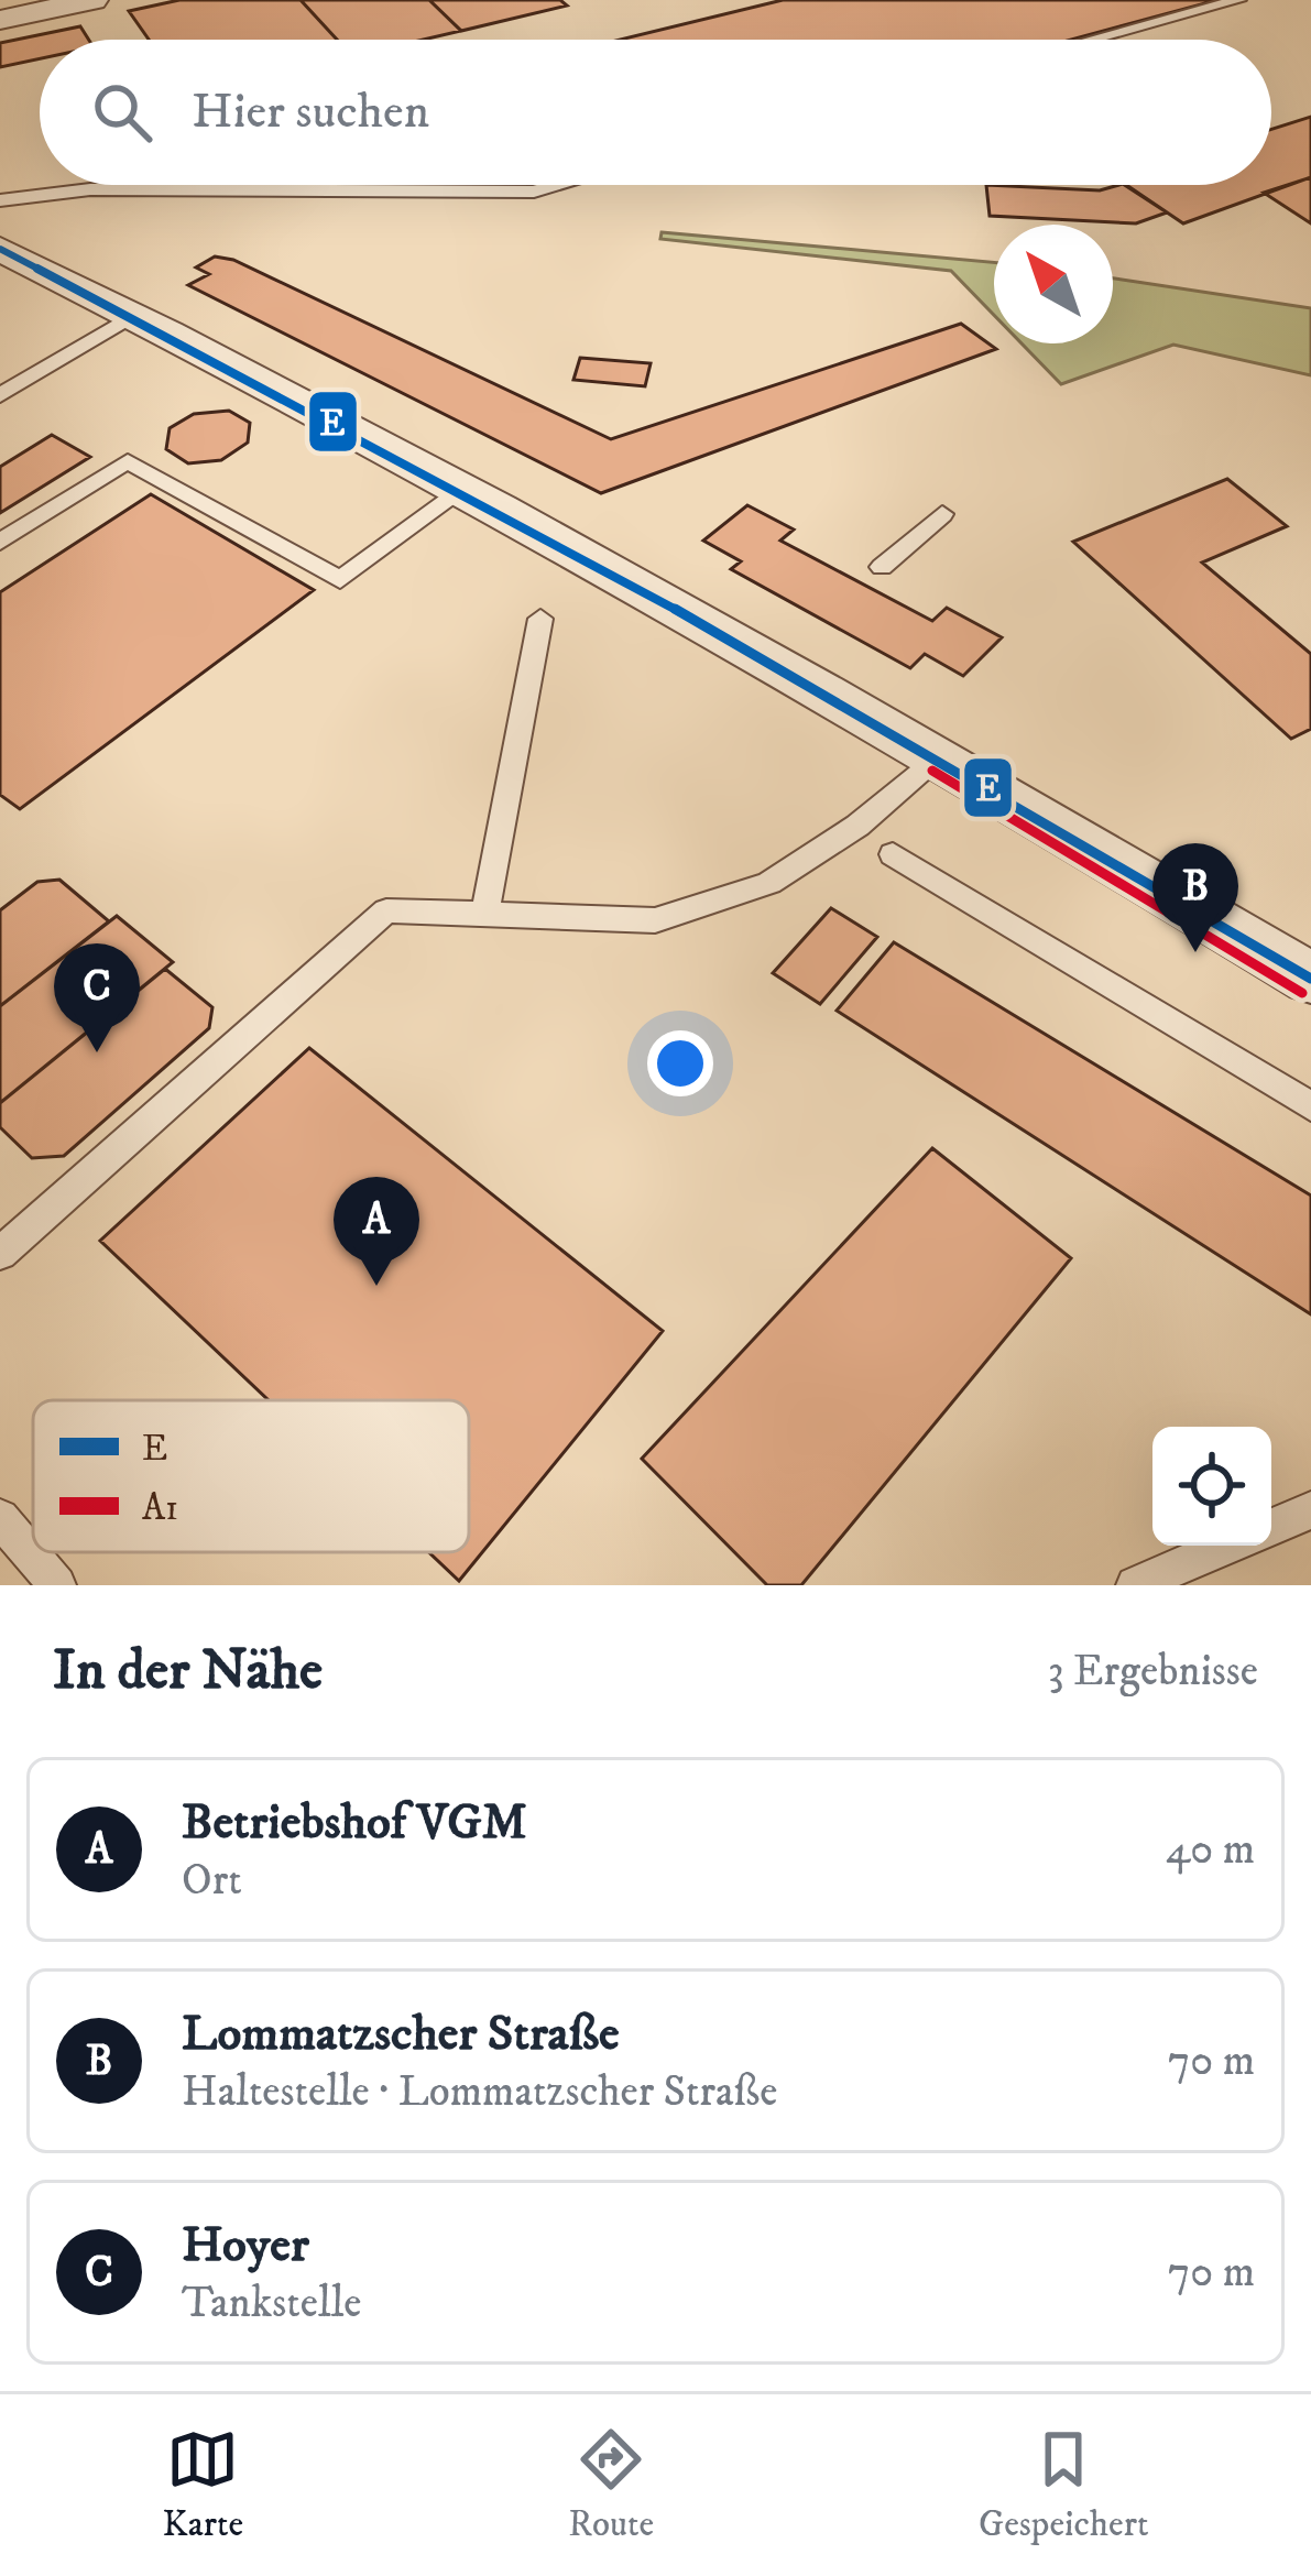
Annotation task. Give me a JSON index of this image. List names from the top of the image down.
{
  "lines": ["transit line E", "transit line A1"],
  "legend": ["E", "A1"],
  "north": "top left",
  "page": {
    "search": "Hier suchen",
    "pins": ["B", "C", "A"],
    "heading": ["In der Nähe", "3 Ergebnisse"],
    "list": [
      {
        "mark": "A",
        "name": "Betriebshof VGM",
        "note": "Ort",
        "value": "40 m"
      },
      {
        "mark": "B",
        "name": "Lommatzscher Straße",
        "note": "Haltestelle · Lommatzscher Straße",
        "value": "70 m"
      },
      {
        "mark": "C",
        "name": "Hoyer",
        "note": "Tankstelle",
        "value": "70 m"
      }
    ],
    "nav": ["Karte", "Route", "Gespeichert"]
  }
}
